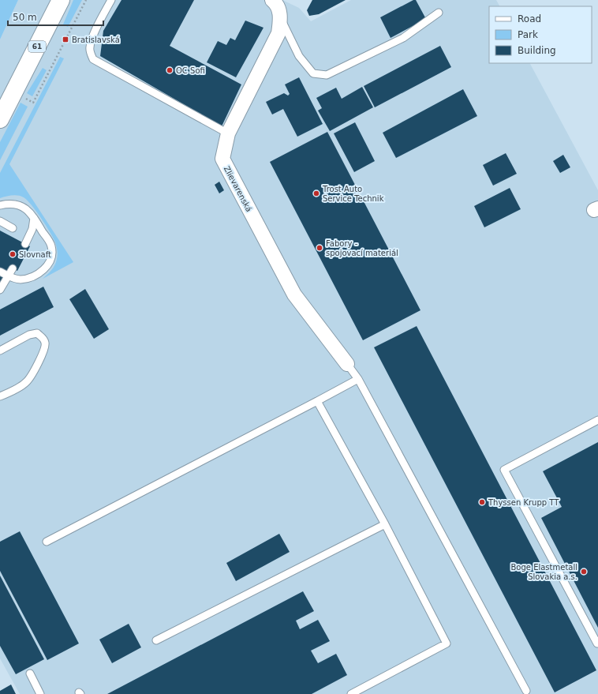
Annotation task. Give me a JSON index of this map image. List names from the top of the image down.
{
  "streets": {
    "main road": ["61"],
    "street": ["Zlievarenská"]
  },
  "places": {
    "transit": ["Bratislavská"],
    "other": [
      "OC Sofi",
      "Trost Auto Service Technik",
      "Fabory - spojovací materiál",
      "Slovnaft",
      "Thyssen Krupp TT",
      "Boge Elastmetall Slovakia a.s."
    ]
  },
  "legend": ["Road", "Park", "Building"],
  "scale_bar": "50 m"
}
